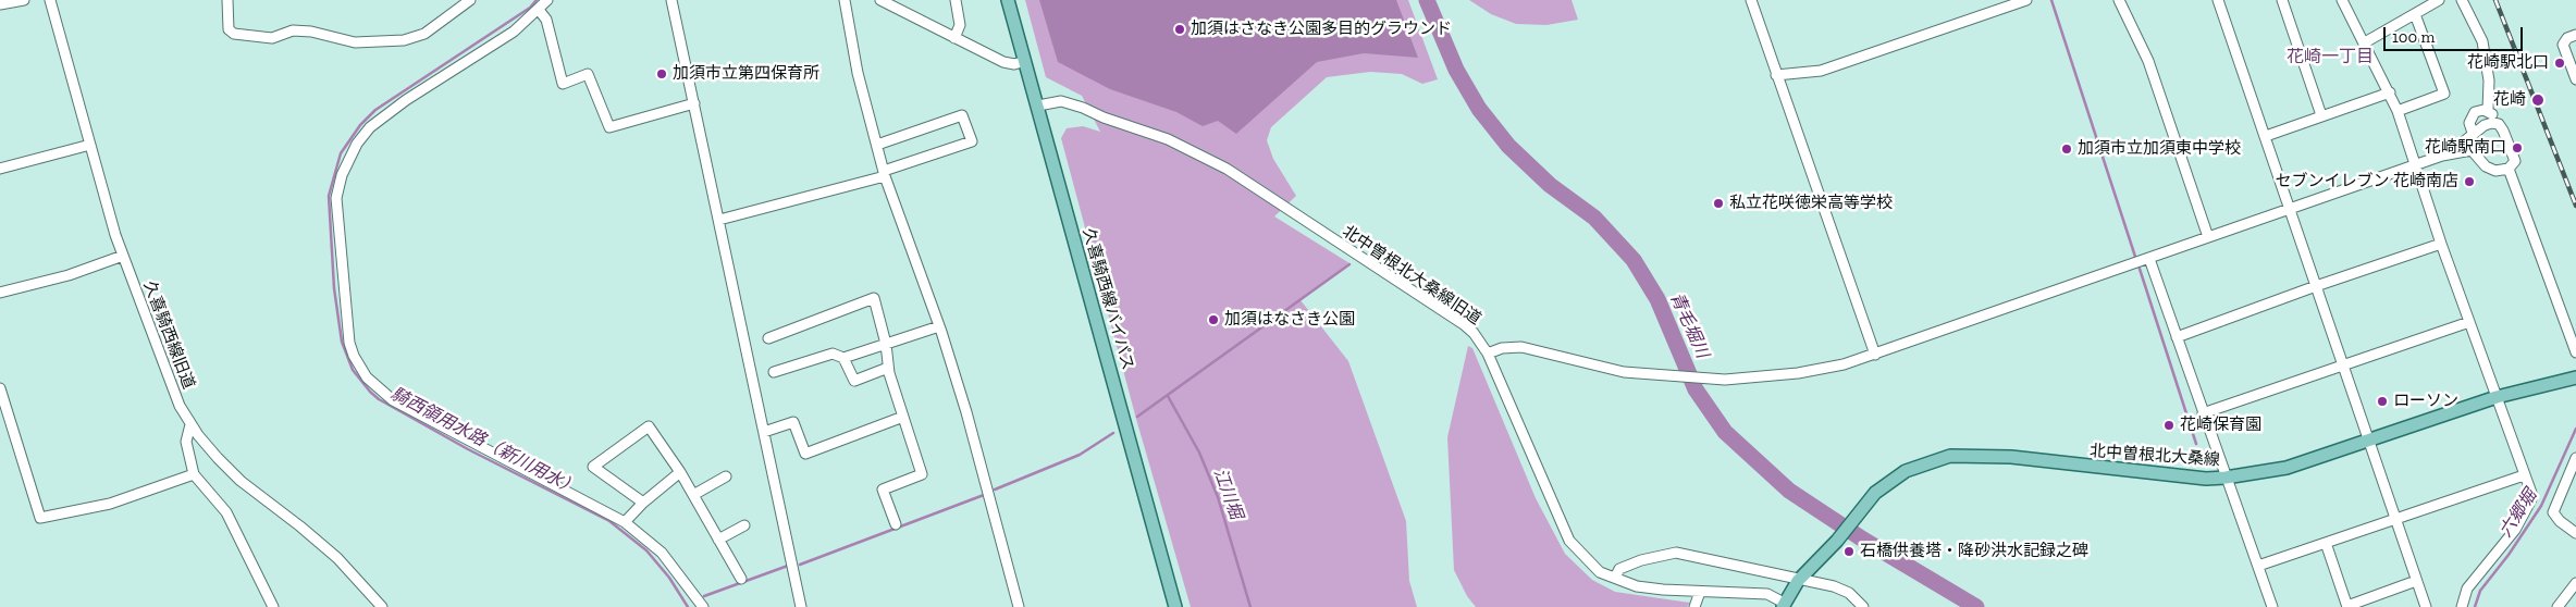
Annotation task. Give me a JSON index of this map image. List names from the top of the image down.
{
  "streets": {
    "main road": ["久喜騎西線バイパス", "北中曽根北大桑線"],
    "street": ["北中曽根北大桑線旧道", "久喜騎西線旧道"]
  },
  "crossings": [
    ["北中曽根北大桑線旧道", "久喜騎西線バイパス"],
    ["北中曽根北大桑線旧道", "北中曽根北大桑線"]
  ],
  "districts": ["花崎一丁目"],
  "water": [
    "青毛堀川",
    "騎西領用水路（新川用水）",
    "江川堀",
    "六郷堀"
  ],
  "places": [
    "加須はさなき公園多目的グラウンド",
    "花崎駅北口",
    "加須市立第四保育所",
    "花崎",
    "花崎駅南口",
    "加須市立加須東中学校",
    "セブンイレブン 花崎南店",
    "私立花咲徳栄高等学校",
    "加須はなさき公園",
    "ローソン",
    "花崎保育園",
    "石橋供養塔・降砂洪水記録之碑"
  ],
  "scale_bar": "100 m"
}
